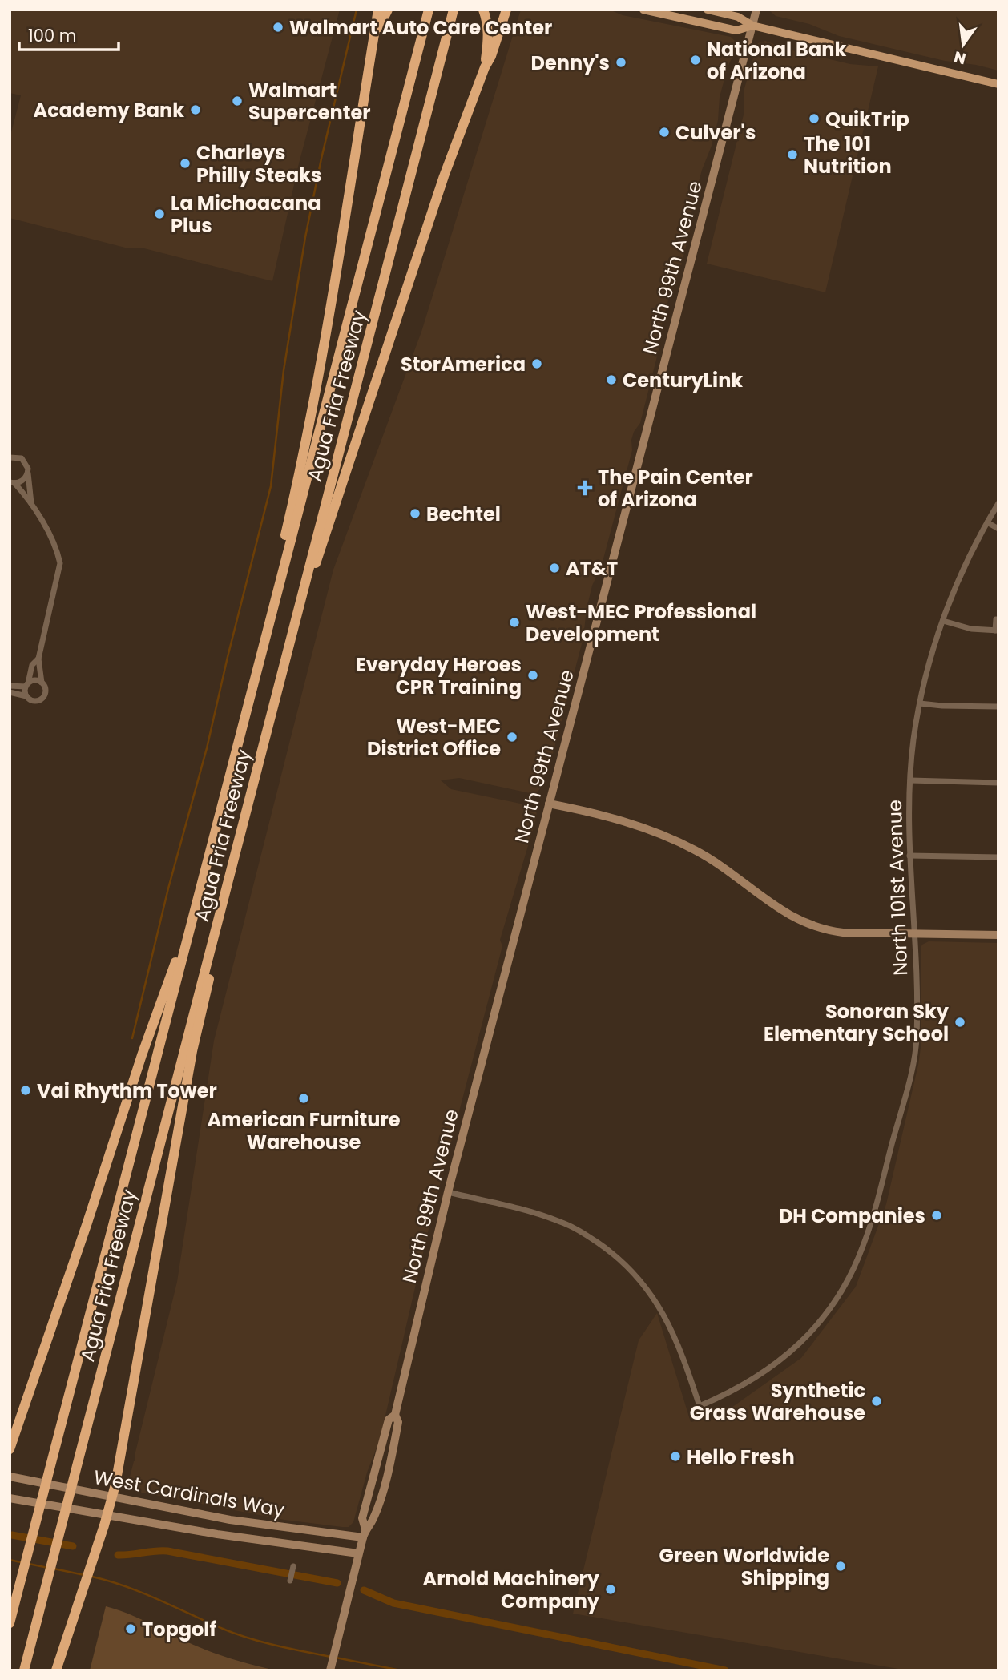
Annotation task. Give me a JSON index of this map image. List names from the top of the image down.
{
  "streets": {
    "highway": ["Agua Fria Freeway"],
    "main road": ["North 99th Avenue", "West Cardinals Way"],
    "street": ["North 101st Avenue"]
  },
  "crossings": [
    ["North 99th Avenue", "North 101st Avenue"],
    ["North 99th Avenue", "West Cardinals Way"]
  ],
  "places": {
    "other": [
      "Walmart Auto Care Center",
      "National Bank of Arizona",
      "Denny's",
      "Walmart Supercenter",
      "Academy Bank",
      "QuikTrip",
      "Culver's",
      "The 101 Nutrition",
      "Charleys Philly Steaks",
      "La Michoacana Plus",
      "StorAmerica",
      "CenturyLink",
      "Bechtel",
      "AT&T",
      "West-MEC Professional Development",
      "Everyday Heroes CPR Training",
      "West-MEC District Office",
      "Sonoran Sky Elementary School",
      "Vai Rhythm Tower",
      "American Furniture Warehouse",
      "DH Companies",
      "Synthetic Grass Warehouse",
      "Hello Fresh",
      "Green Worldwide Shipping",
      "Arnold Machinery Company",
      "Topgolf"
    ],
    "health": ["The Pain Center of Arizona"]
  },
  "scale_bar": "100 m",
  "north": "bottom"
}
